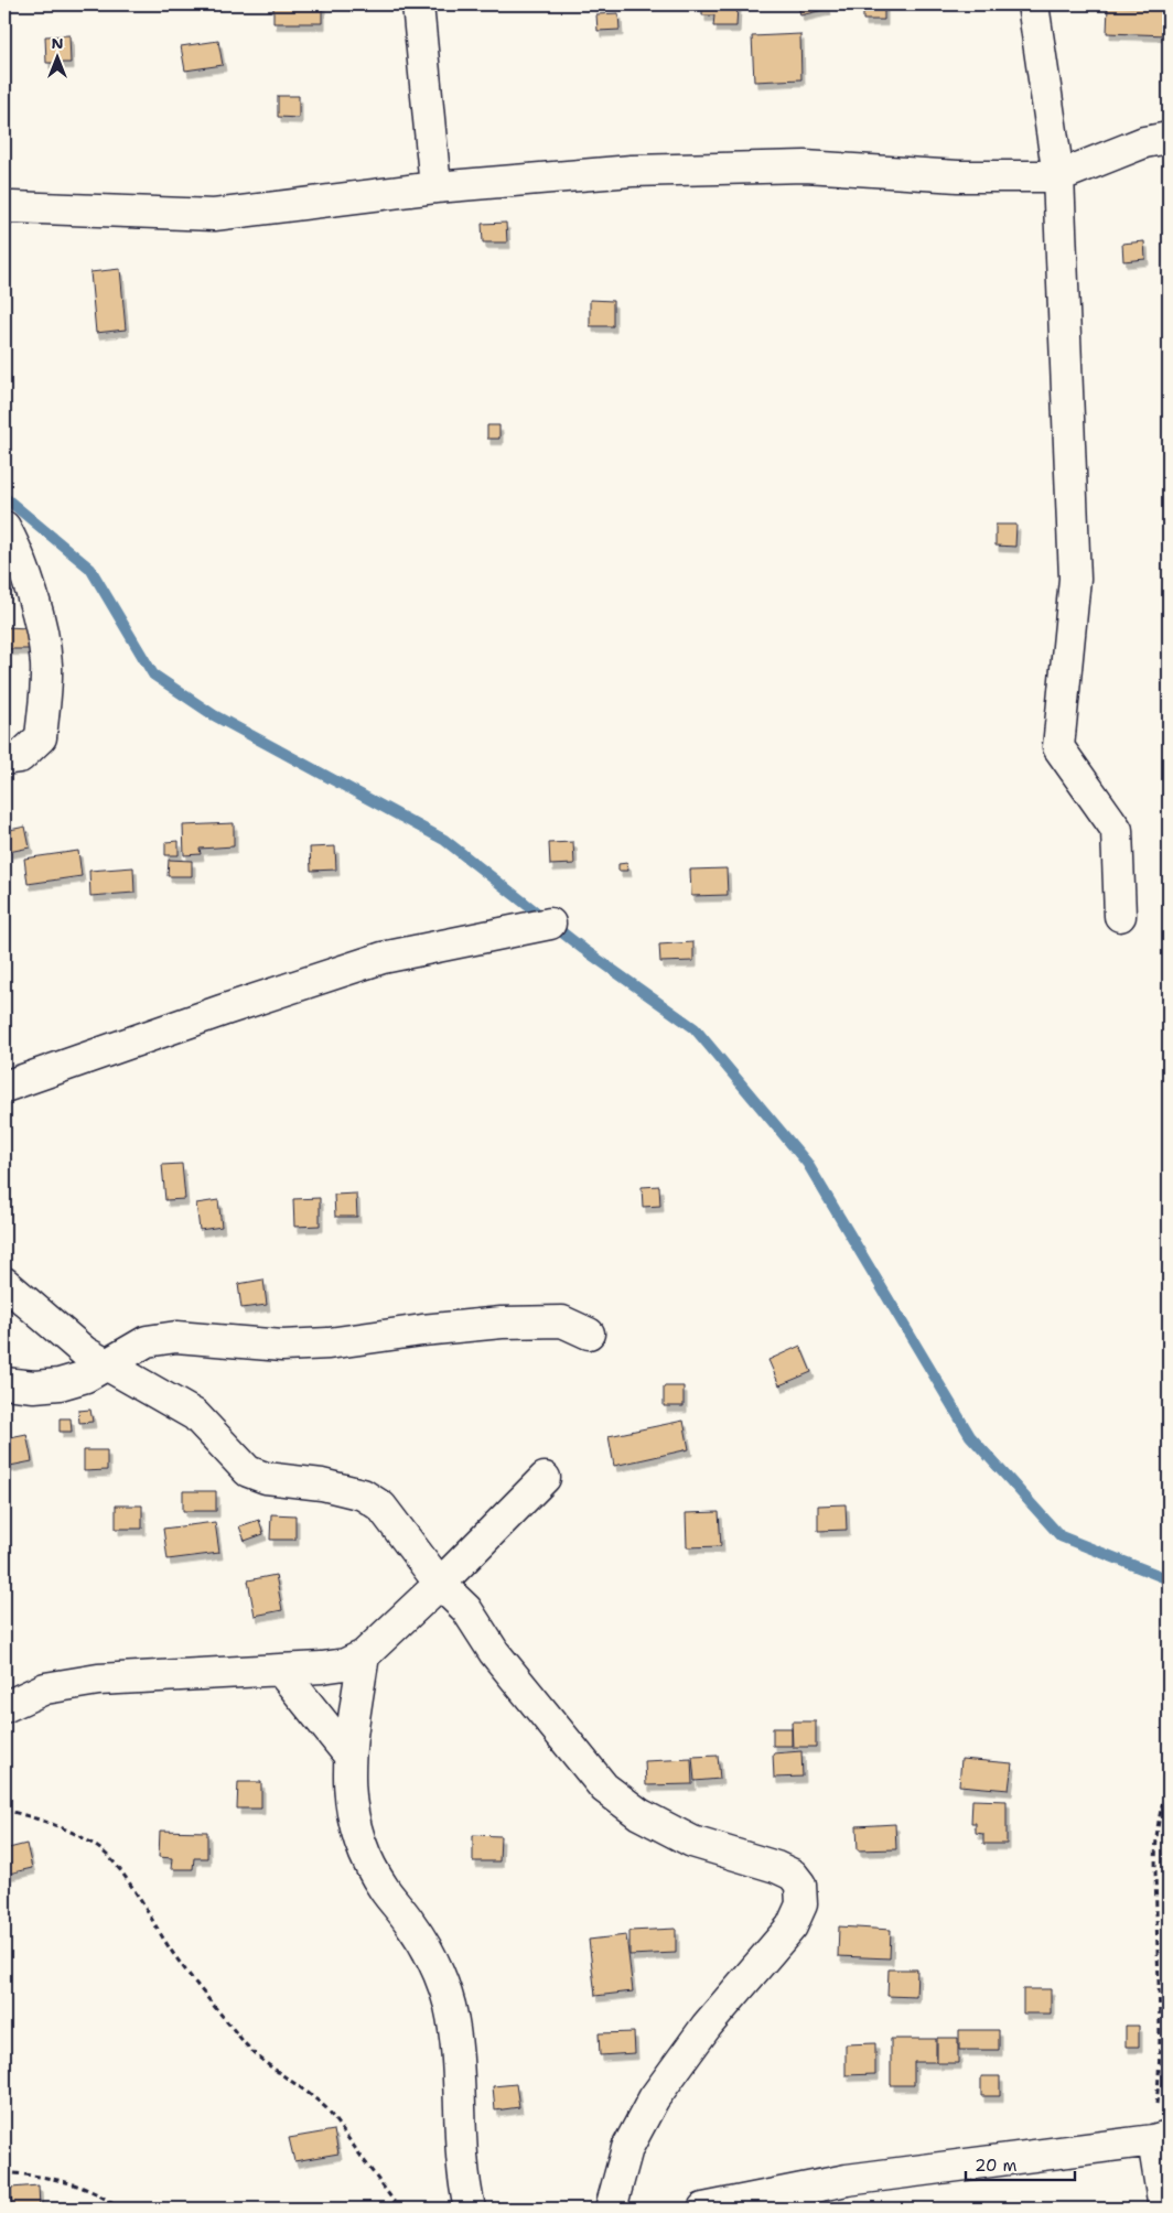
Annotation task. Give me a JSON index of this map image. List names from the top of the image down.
{
  "scale_bar": "20 m",
  "north": "top"
}
